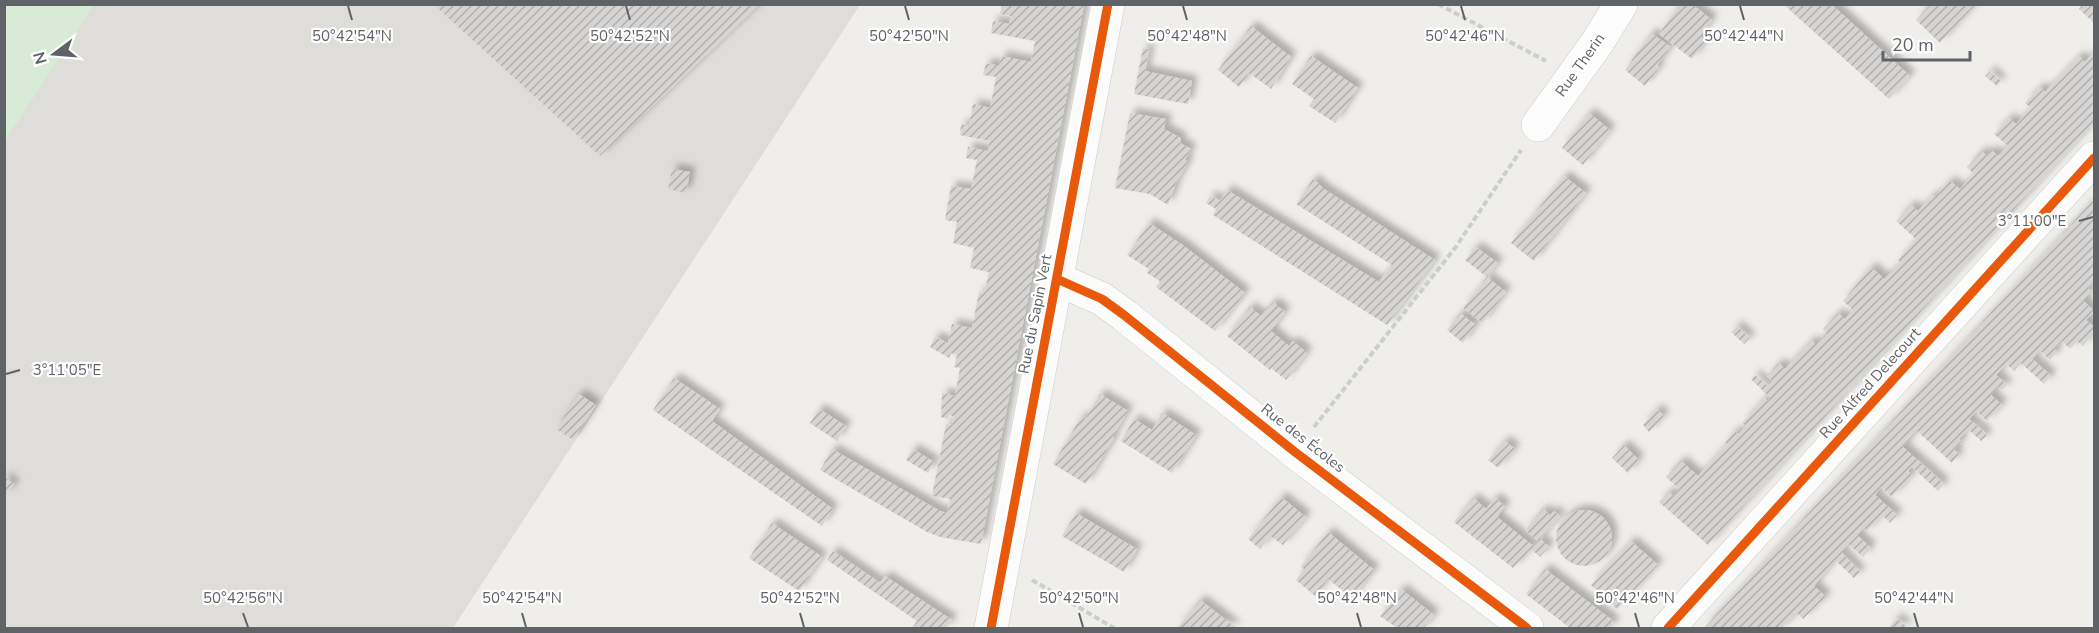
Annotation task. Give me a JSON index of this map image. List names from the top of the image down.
{
  "streets": {
    "street": [
      "Rue Therin",
      "Rue du Sapin Vert",
      "Rue Alfred Delecourt",
      "Rue des Écoles"
    ]
  },
  "crossings": [
    ["Rue du Sapin Vert", "Rue des Écoles"]
  ],
  "scale_bar": "20 m",
  "north": "left",
  "coordinates": [
    "50°42'54\"N",
    "50°42'52\"N",
    "50°42'50\"N",
    "50°42'48\"N",
    "50°42'46\"N",
    "50°42'44\"N",
    "3°11'00\"E",
    "3°11'05\"E",
    "50°42'56\"N"
  ]
}
